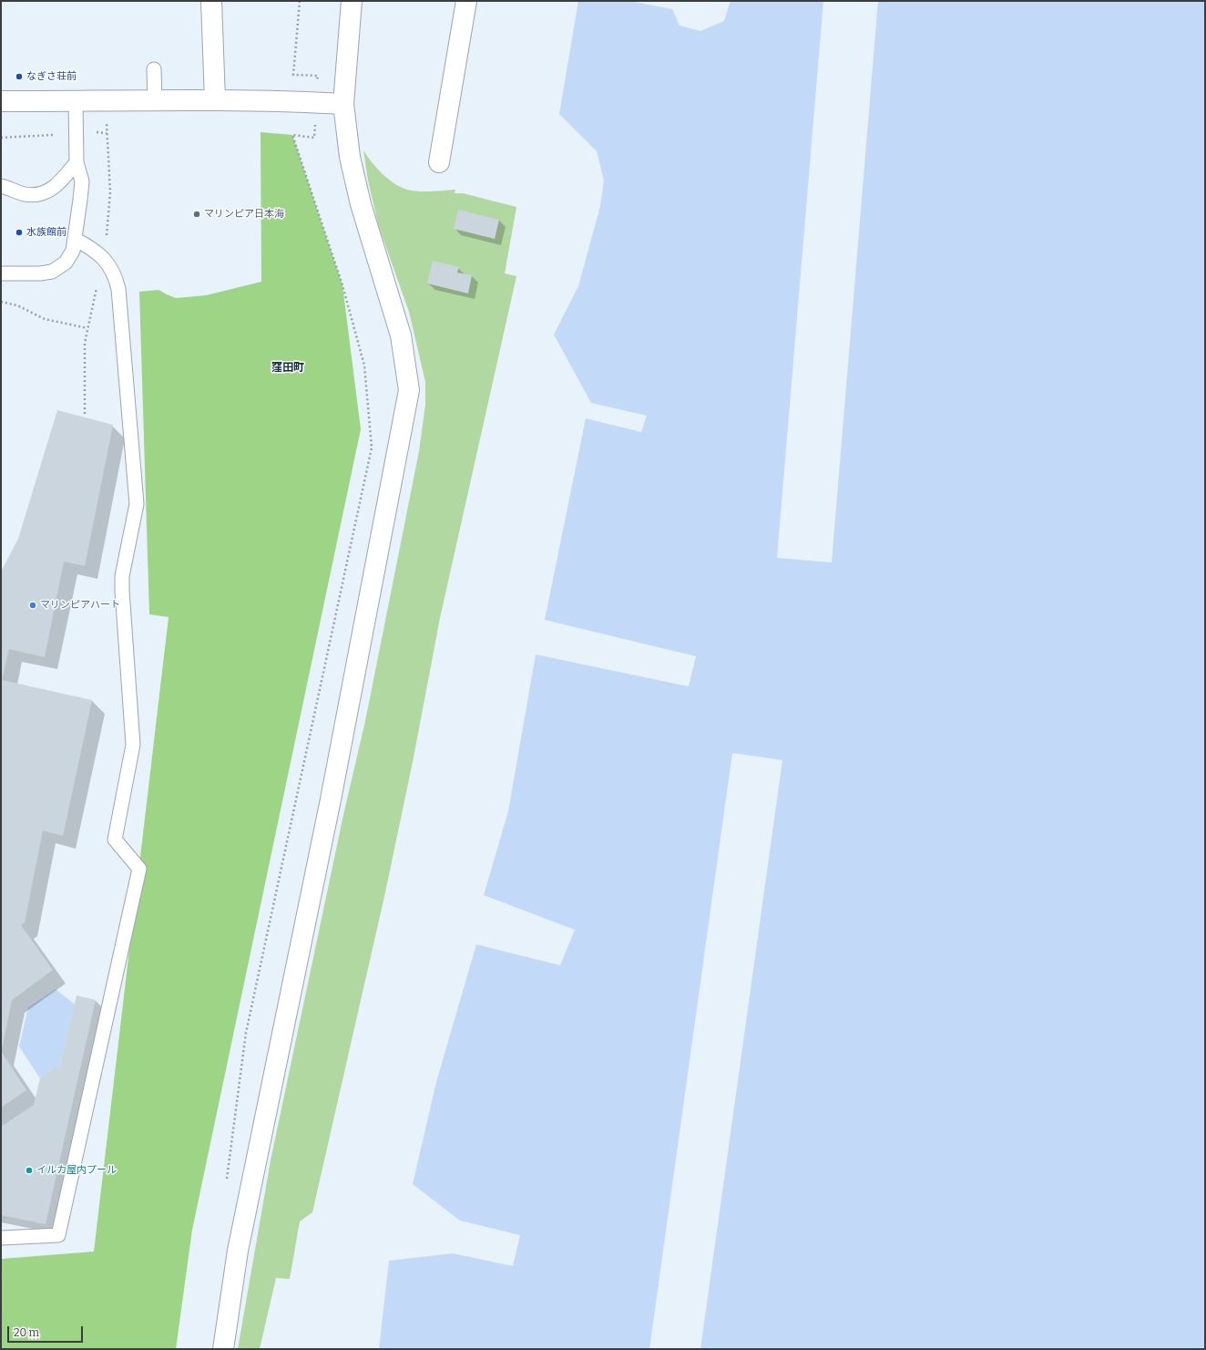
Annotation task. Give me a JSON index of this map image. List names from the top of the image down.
{
  "districts": ["窪田町"],
  "places": [
    "なぎさ荘前",
    "マリンピア日本海",
    "水族館前",
    "マリンピアハート",
    "イルカ屋内プール"
  ],
  "scale_bar": "20 m"
}
